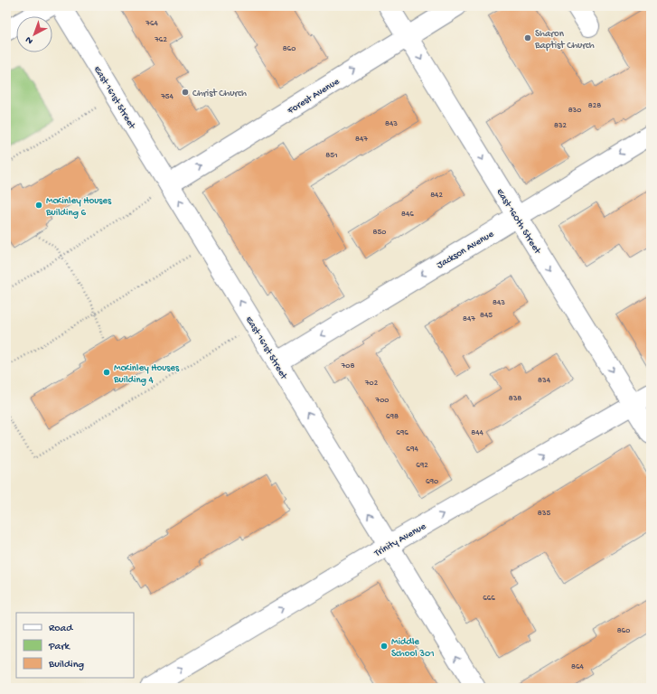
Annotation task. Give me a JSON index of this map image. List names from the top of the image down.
{
  "streets": {
    "street": [
      "Forest Avenue",
      "East 161st Street",
      "East 160th Street",
      "Jackson Avenue",
      "Trinity Avenue"
    ]
  },
  "crossings": [
    ["Forest Avenue", "East 161st Street"],
    ["Forest Avenue", "East 160th Street"],
    ["East 161st Street", "Jackson Avenue"],
    ["East 161st Street", "Trinity Avenue"],
    ["East 160th Street", "Jackson Avenue"],
    ["East 160th Street", "Trinity Avenue"]
  ],
  "one_way": [
    "Forest Avenue",
    "East 161st Street",
    "East 160th Street",
    "Jackson Avenue",
    "Trinity Avenue"
  ],
  "places": [
    "Sharon Baptist Church",
    "Christ Church",
    "McKinley Houses Building 6",
    "McKinley Houses Building 4",
    "Middle School 301"
  ],
  "house_numbers": [
    "764",
    "762",
    "860",
    "754",
    "828",
    "830",
    "843",
    "832",
    "847",
    "851",
    "842",
    "846",
    "850",
    "843",
    "845",
    "847",
    "708",
    "834",
    "702",
    "838",
    "700",
    "698",
    "696",
    "844",
    "694",
    "692",
    "690",
    "835",
    "666",
    "860",
    "864"
  ],
  "legend": ["Road", "Park", "Building"],
  "north": "bottom left"
}
